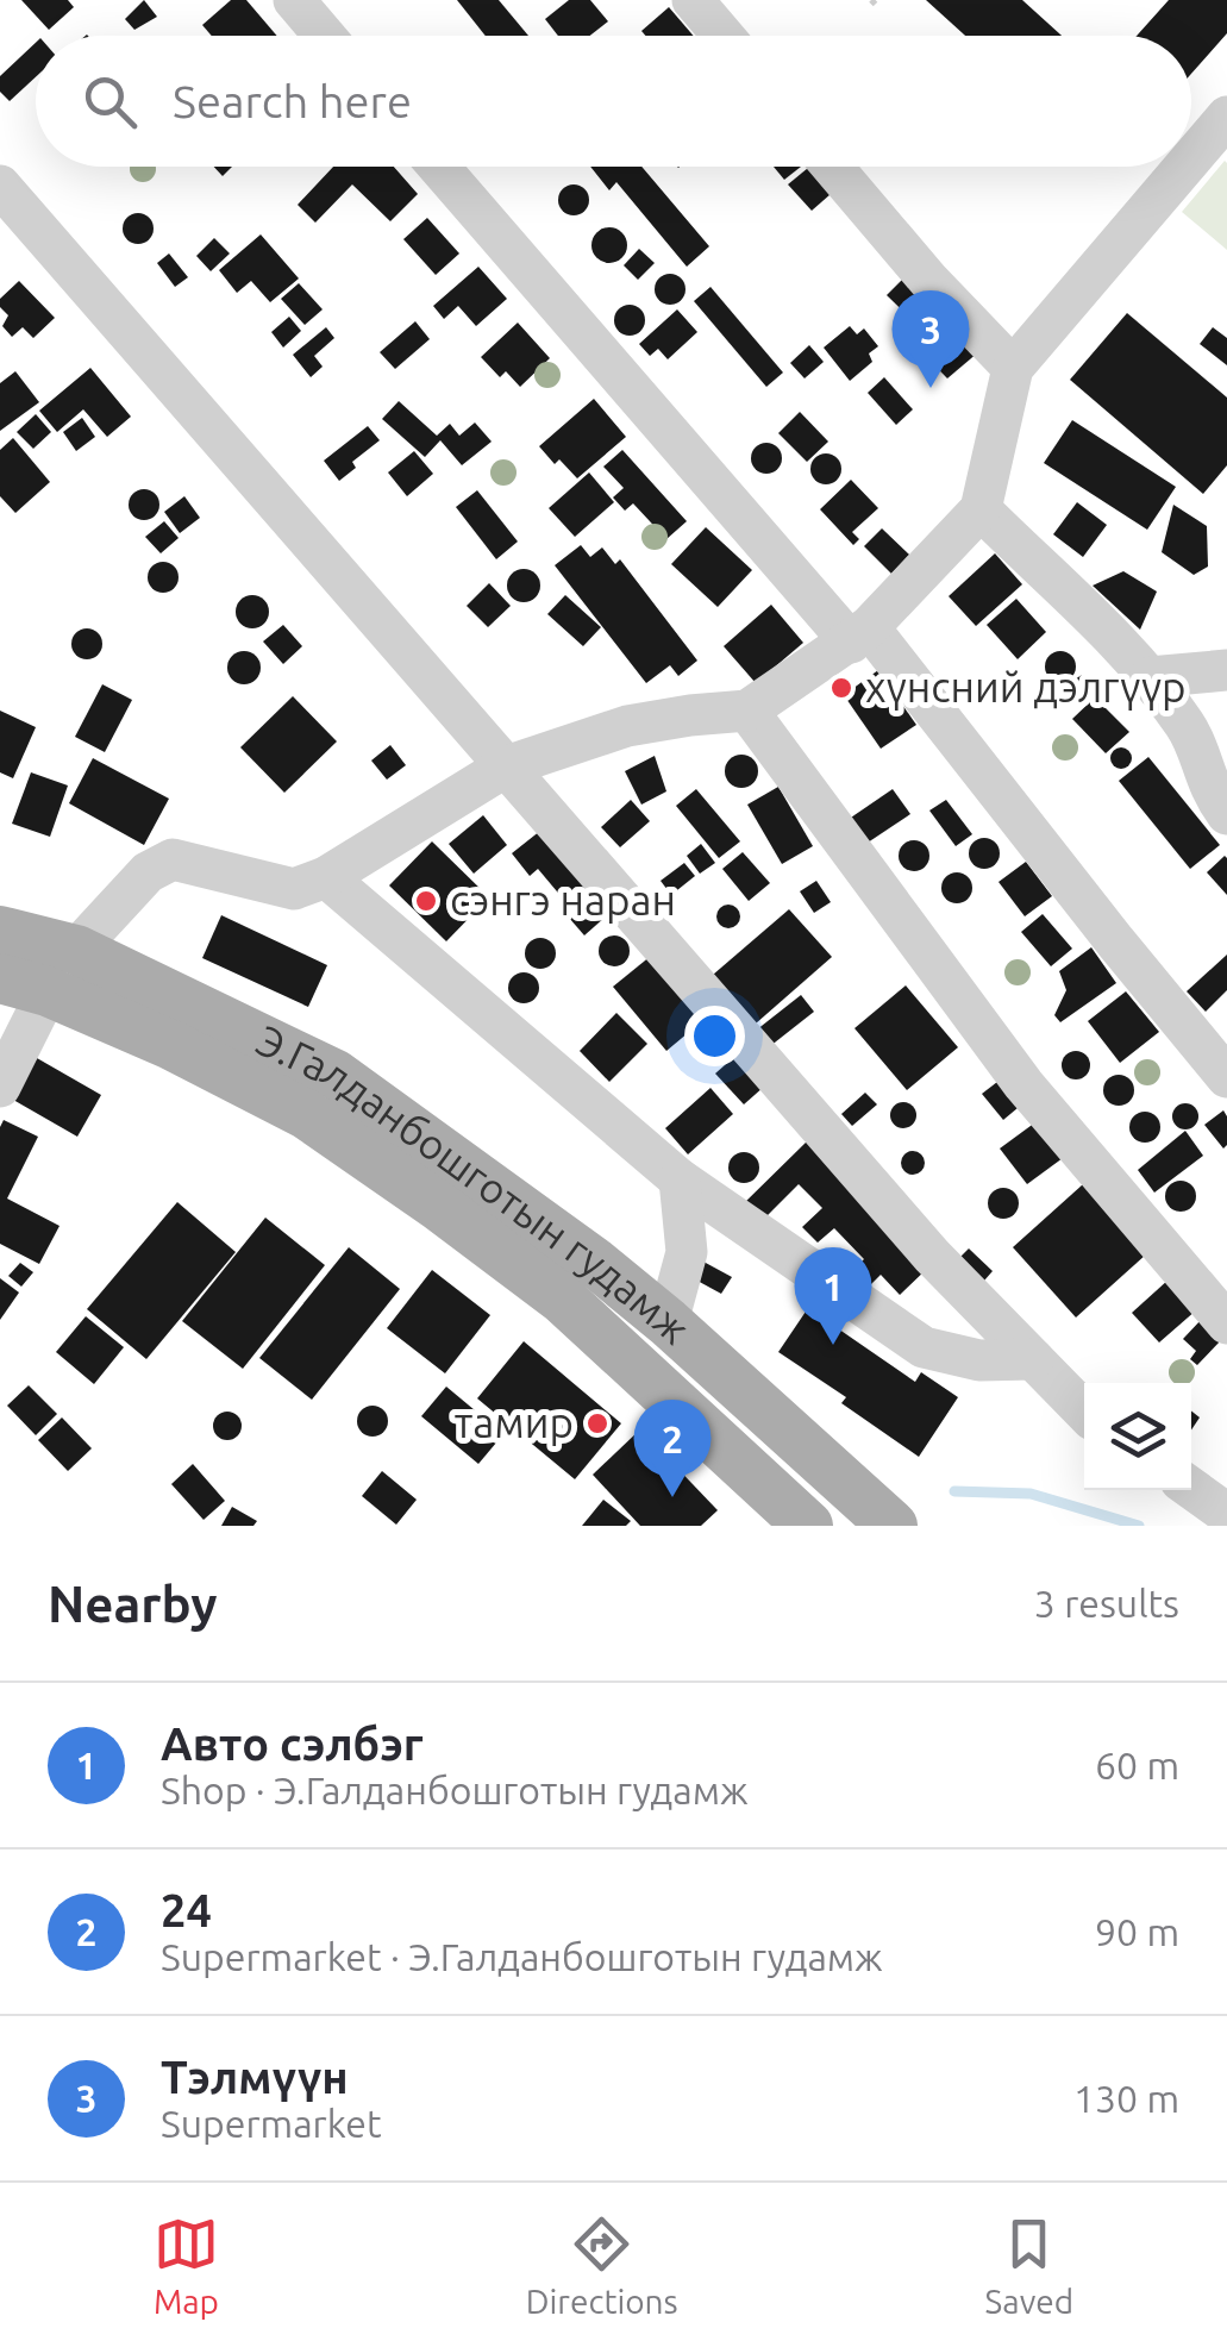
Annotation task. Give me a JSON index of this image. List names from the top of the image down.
{
  "streets": {
    "main road": ["Э.Галданбошготын гудамж"]
  },
  "places": ["хүнсний дэлгүүр", "сэнгэ наран", "тамир"],
  "page": {
    "search": "Search here",
    "pins": ["3", "1", "2"],
    "heading": ["Nearby", "3 results"],
    "list": [
      {
        "mark": "1",
        "name": "Авто сэлбэг",
        "note": "Shop · Э.Галданбошготын гудамж",
        "value": "60 m"
      },
      {
        "mark": "2",
        "name": "24",
        "note": "Supermarket · Э.Галданбошготын гудамж",
        "value": "90 m"
      },
      {
        "mark": "3",
        "name": "Тэлмүүн",
        "note": "Supermarket",
        "value": "130 m"
      }
    ],
    "nav": ["Map", "Directions", "Saved"]
  }
}
